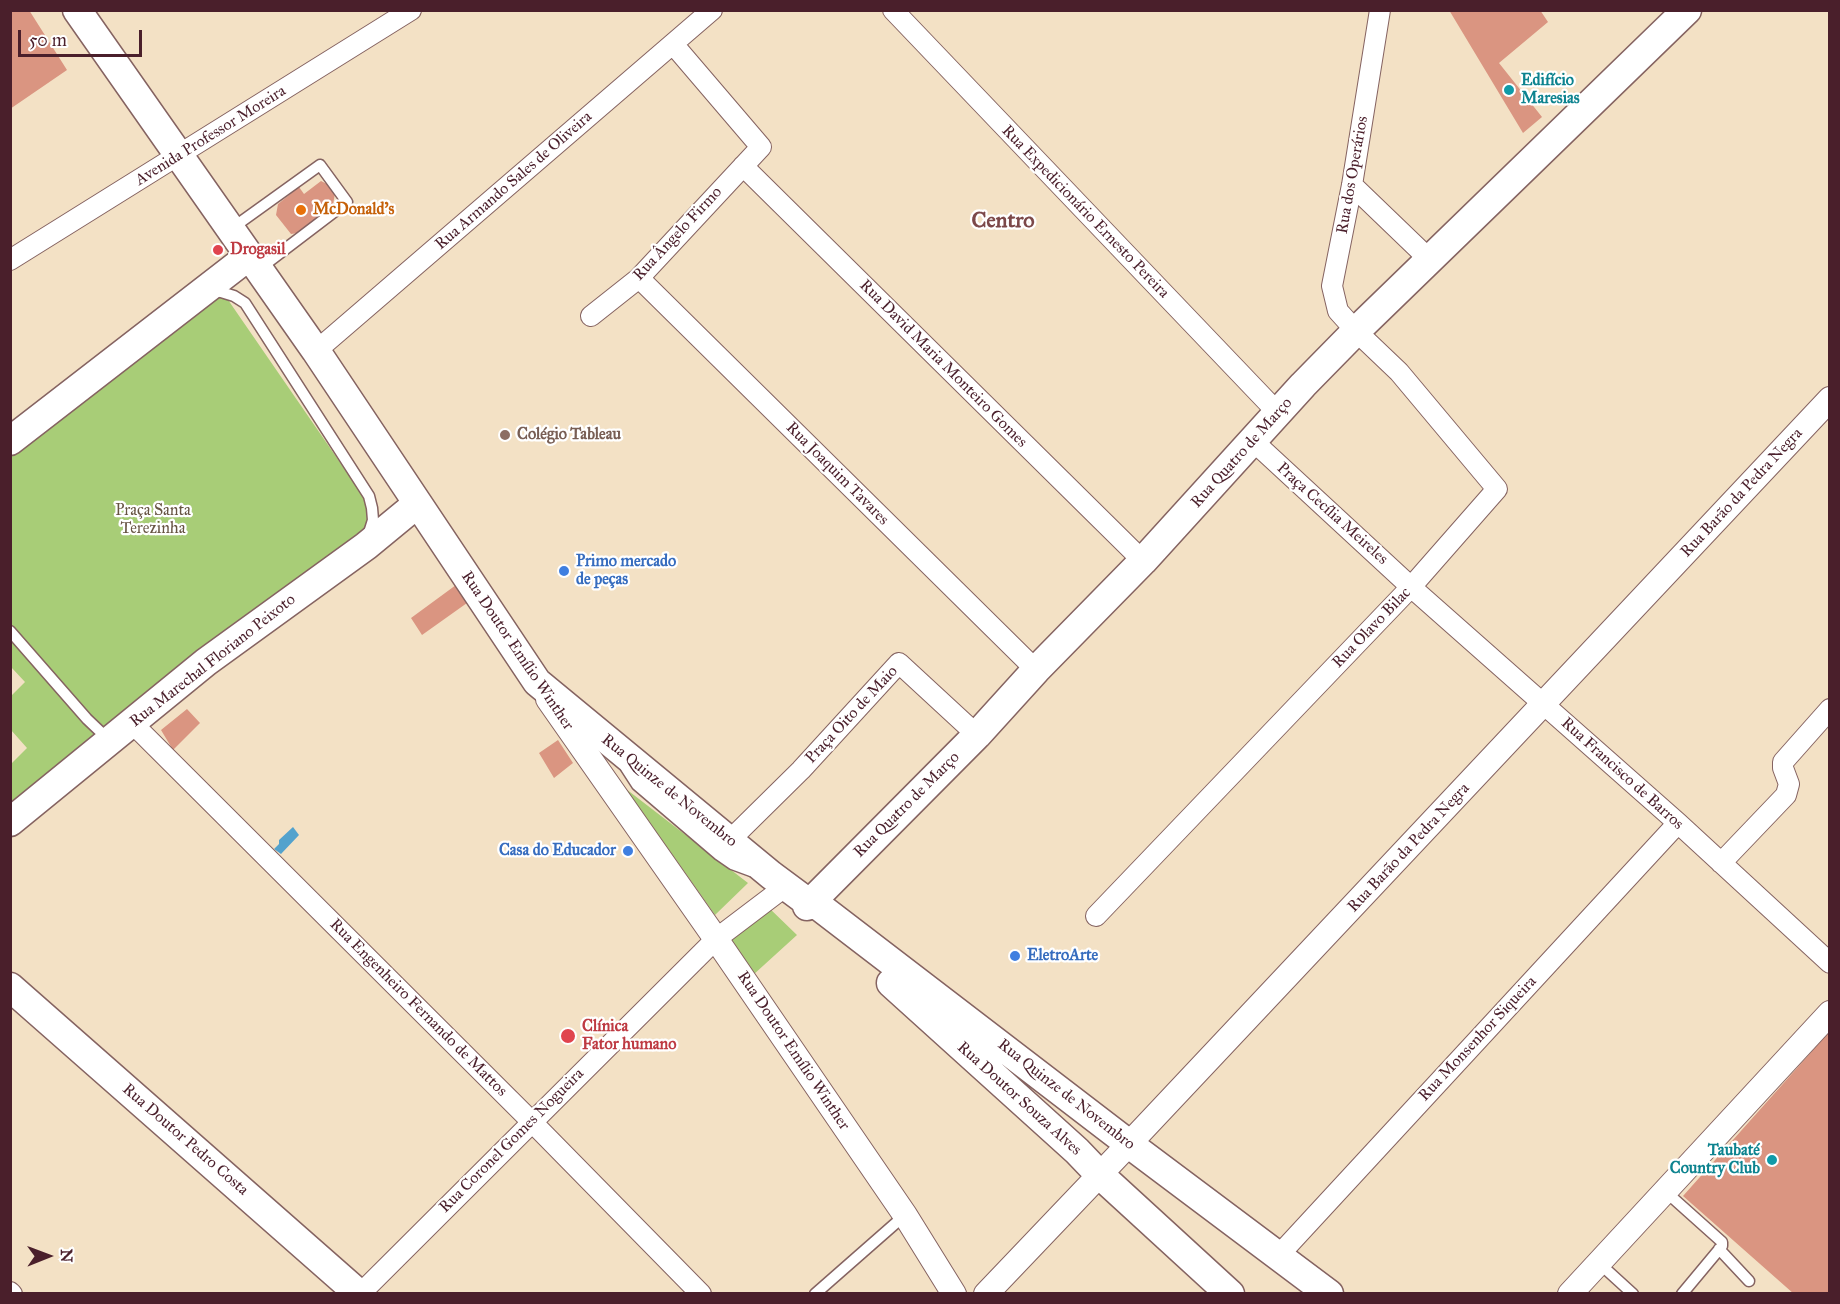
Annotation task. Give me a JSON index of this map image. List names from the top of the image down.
{
  "streets": {
    "main road": [
      "Rua Quatro de Março",
      "Rua Doutor Emílio Winther",
      "Rua Marechal Floriano Peixoto",
      "Rua Quinze de Novembro",
      "Rua Doutor Souza Alves",
      "Rua Doutor Pedro Costa"
    ],
    "street": [
      "Avenida Professor Moreira",
      "Rua dos Operários",
      "Rua Armando Sales de Oliveira",
      "Rua Expedicionário Ernesto Pereira",
      "Rua Ângelo Firmo",
      "Rua David Maria Monteiro Gomes",
      "Rua Joaquim Tavares",
      "Rua Barão da Pedra Negra",
      "Praça Cecília Meireles",
      "Rua Olavo Bilac",
      "Praça Oito de Maio",
      "Rua Francisco de Barros",
      "Rua Engenheiro Fernando de Mattos",
      "Rua Monsenhor Siqueira",
      "Rua Coronel Gomes Nogueira"
    ]
  },
  "crossings": [
    ["Avenida Professor Moreira", "Rua Doutor Emílio Winther"],
    ["Rua dos Operários", "Rua Quatro de Março"],
    ["Rua dos Operários", "Rua Olavo Bilac"],
    ["Rua Armando Sales de Oliveira", "Rua Ângelo Firmo"],
    ["Rua Armando Sales de Oliveira", "Rua Doutor Emílio Winther"],
    ["Rua Expedicionário Ernesto Pereira", "Rua Quatro de Março"],
    ["Rua Ângelo Firmo", "Rua David Maria Monteiro Gomes"],
    ["Rua Ângelo Firmo", "Rua Joaquim Tavares"],
    ["Rua David Maria Monteiro Gomes", "Rua Quatro de Março"],
    ["Rua Quatro de Março", "Rua Joaquim Tavares"],
    ["Rua Quatro de Março", "Praça Cecília Meireles"],
    ["Rua Quatro de Março", "Rua Olavo Bilac"],
    ["Rua Quatro de Março", "Rua Doutor Emílio Winther"],
    ["Rua Quatro de Março", "Praça Oito de Maio"],
    ["Rua Quatro de Março", "Rua Quinze de Novembro"],
    ["Rua Quatro de Março", "Rua Doutor Souza Alves"],
    ["Rua Quatro de Março", "Rua Coronel Gomes Nogueira"],
    ["Rua Barão da Pedra Negra", "Rua Francisco de Barros"],
    ["Rua Barão da Pedra Negra", "Rua Quinze de Novembro"],
    ["Rua Barão da Pedra Negra", "Rua Doutor Souza Alves"],
    ["Praça Cecília Meireles", "Rua Olavo Bilac"],
    ["Praça Cecília Meireles", "Rua Francisco de Barros"],
    ["Rua Olavo Bilac", "Rua Francisco de Barros"],
    ["Rua Doutor Emílio Winther", "Rua Marechal Floriano Peixoto"],
    ["Rua Doutor Emílio Winther", "Rua Quinze de Novembro"],
    ["Rua Doutor Emílio Winther", "Rua Coronel Gomes Nogueira"],
    ["Rua Marechal Floriano Peixoto", "Rua Engenheiro Fernando de Mattos"],
    ["Praça Oito de Maio", "Rua Quinze de Novembro"],
    ["Rua Francisco de Barros", "Rua Monsenhor Siqueira"],
    ["Rua Quinze de Novembro", "Rua Monsenhor Siqueira"],
    ["Rua Quinze de Novembro", "Rua Doutor Souza Alves"],
    ["Rua Engenheiro Fernando de Mattos", "Rua Coronel Gomes Nogueira"],
    ["Rua Doutor Pedro Costa", "Rua Coronel Gomes Nogueira"]
  ],
  "districts": ["Centro"],
  "parks": ["Praça Santa Terezinha"],
  "places": [
    "Edifício Maresias",
    "McDonald's",
    "Drogasil",
    "Colégio Tableau",
    "Primo mercado de peças",
    "Casa do Educador",
    "EletroArte",
    "Clínica Fator humano",
    "Taubaté Country Club"
  ],
  "scale_bar": "50 m",
  "north": "right"
}
